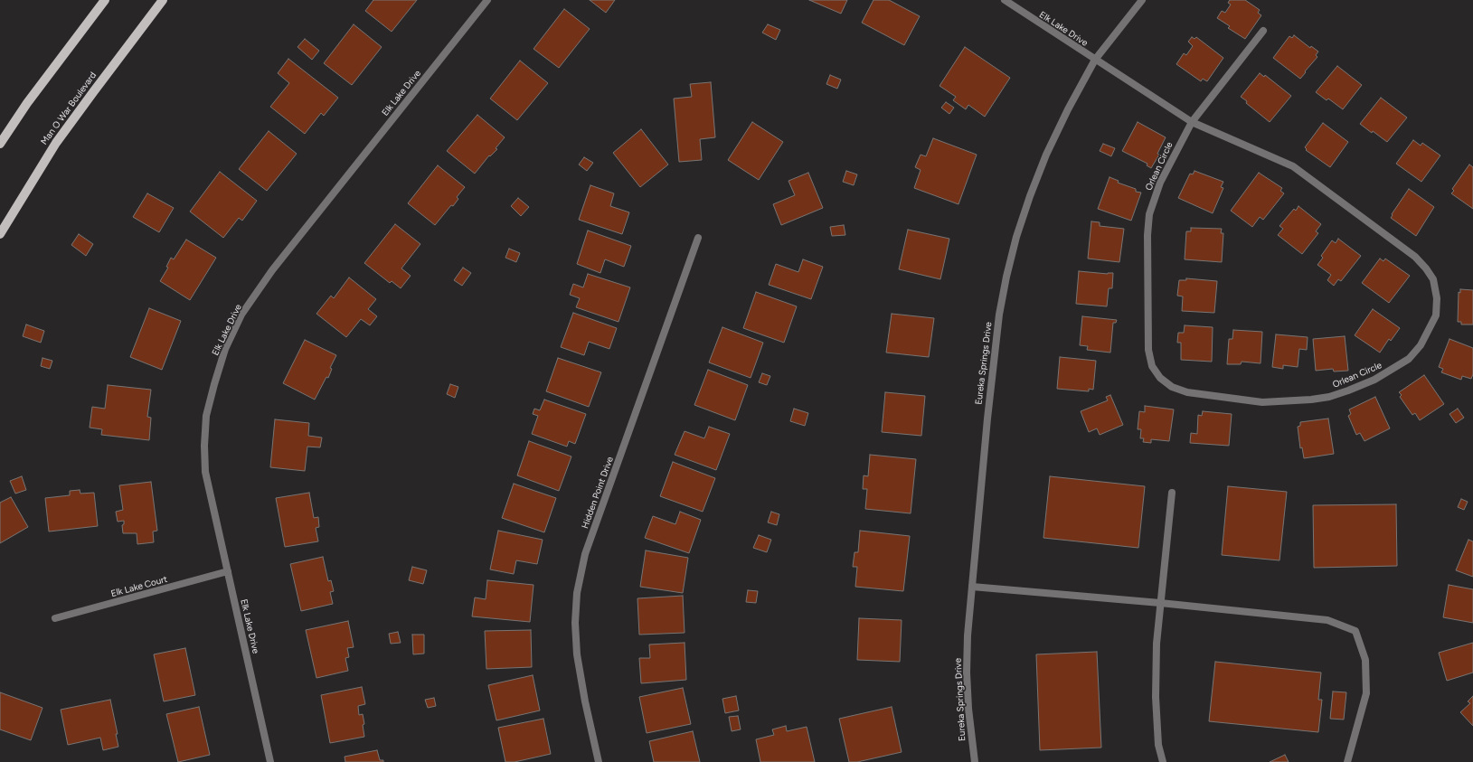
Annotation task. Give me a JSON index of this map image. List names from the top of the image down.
{
  "streets": {
    "main road": ["Man O War Boulevard"],
    "street": [
      "Elk Lake Drive",
      "Orlean Circle",
      "Eureka Springs Drive",
      "Hidden Point Drive",
      "Elk Lake Court"
    ]
  },
  "crossings": [
    ["Elk Lake Drive", "Orlean Circle"],
    ["Elk Lake Drive", "Eureka Springs Drive"],
    ["Elk Lake Drive", "Elk Lake Court"],
    ["Orlean Circle", "Eureka Springs Drive"]
  ]
}
